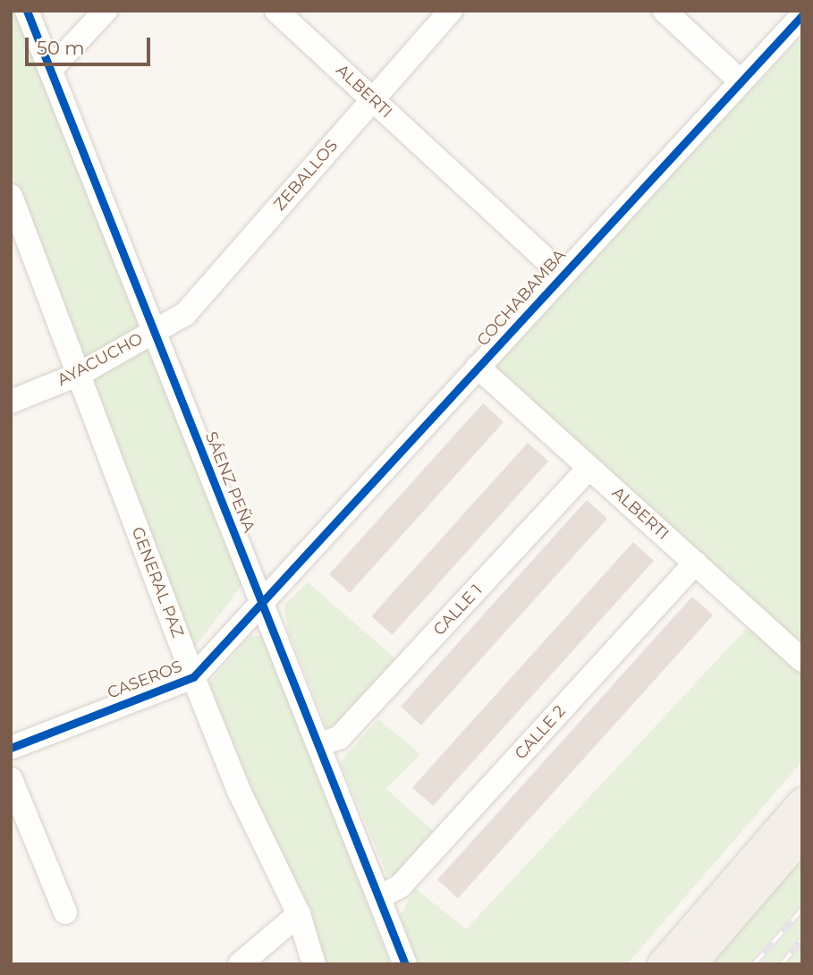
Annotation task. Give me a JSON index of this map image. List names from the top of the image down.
{
  "streets": {
    "street": [
      "ALBERTI",
      "ZEBALLOS",
      "COCHABAMBA",
      "AYACUCHO",
      "SÁENZ PEÑA",
      "GENERAL PAZ",
      "CALLE 1",
      "CASEROS",
      "CALLE 2"
    ]
  },
  "crossings": [
    ["ALBERTI", "ZEBALLOS"],
    ["ALBERTI", "COCHABAMBA"],
    ["ALBERTI", "CALLE 1"],
    ["ALBERTI", "CALLE 2"],
    ["ZEBALLOS", "AYACUCHO"],
    ["ZEBALLOS", "SÁENZ PEÑA"],
    ["COCHABAMBA", "SÁENZ PEÑA"],
    ["COCHABAMBA", "CASEROS"],
    ["AYACUCHO", "SÁENZ PEÑA"],
    ["AYACUCHO", "GENERAL PAZ"],
    ["SÁENZ PEÑA", "CALLE 1"],
    ["SÁENZ PEÑA", "CASEROS"],
    ["SÁENZ PEÑA", "CALLE 2"],
    ["GENERAL PAZ", "CASEROS"]
  ],
  "scale_bar": "50 m"
}
